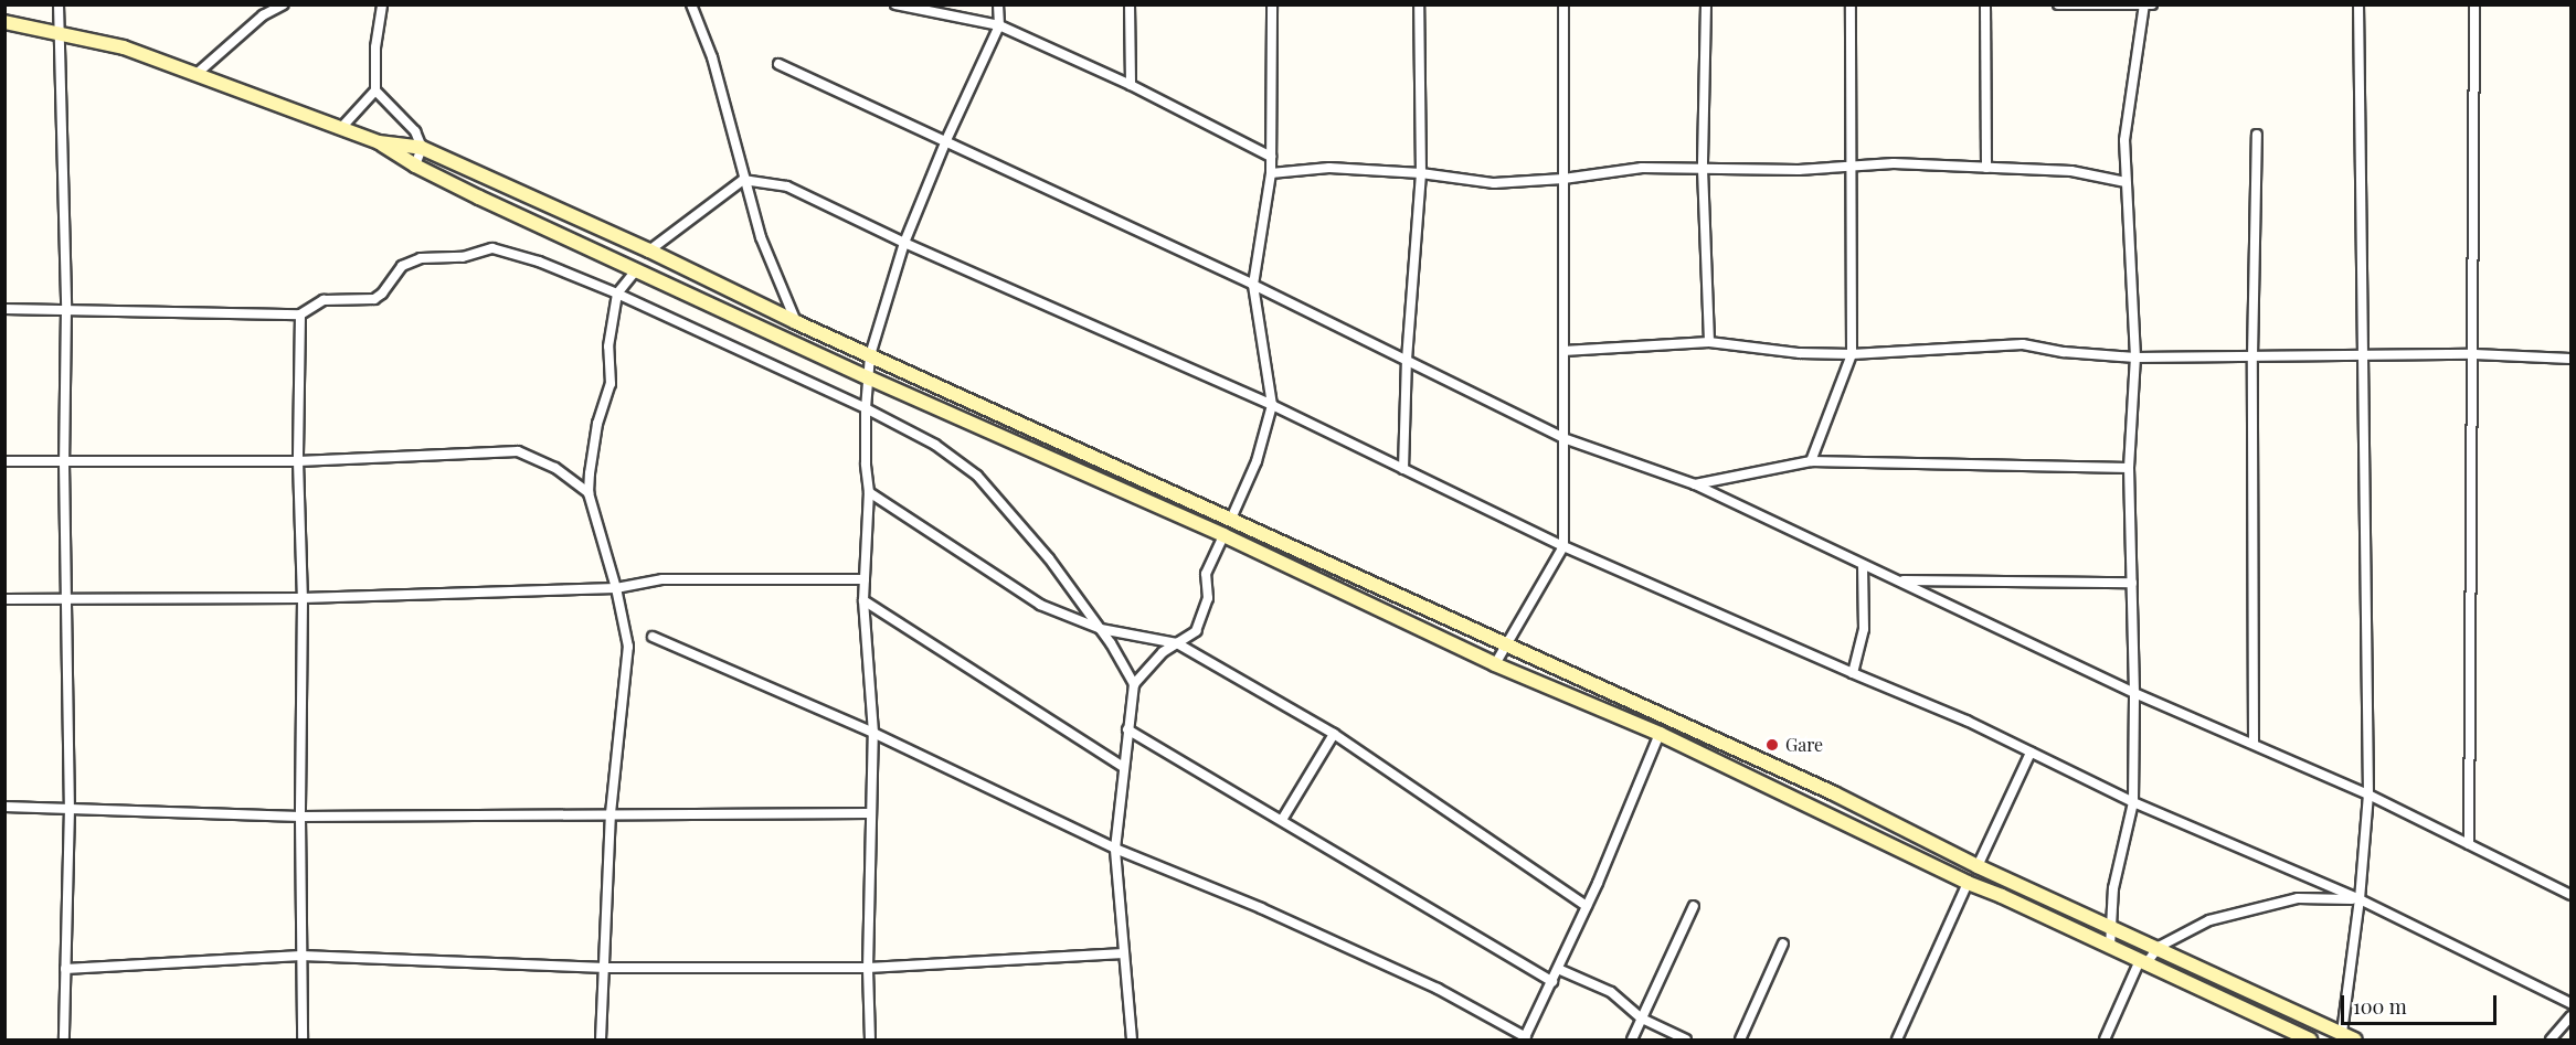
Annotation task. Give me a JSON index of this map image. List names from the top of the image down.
{
  "places": ["Gare"],
  "scale_bar": "100 m"
}
